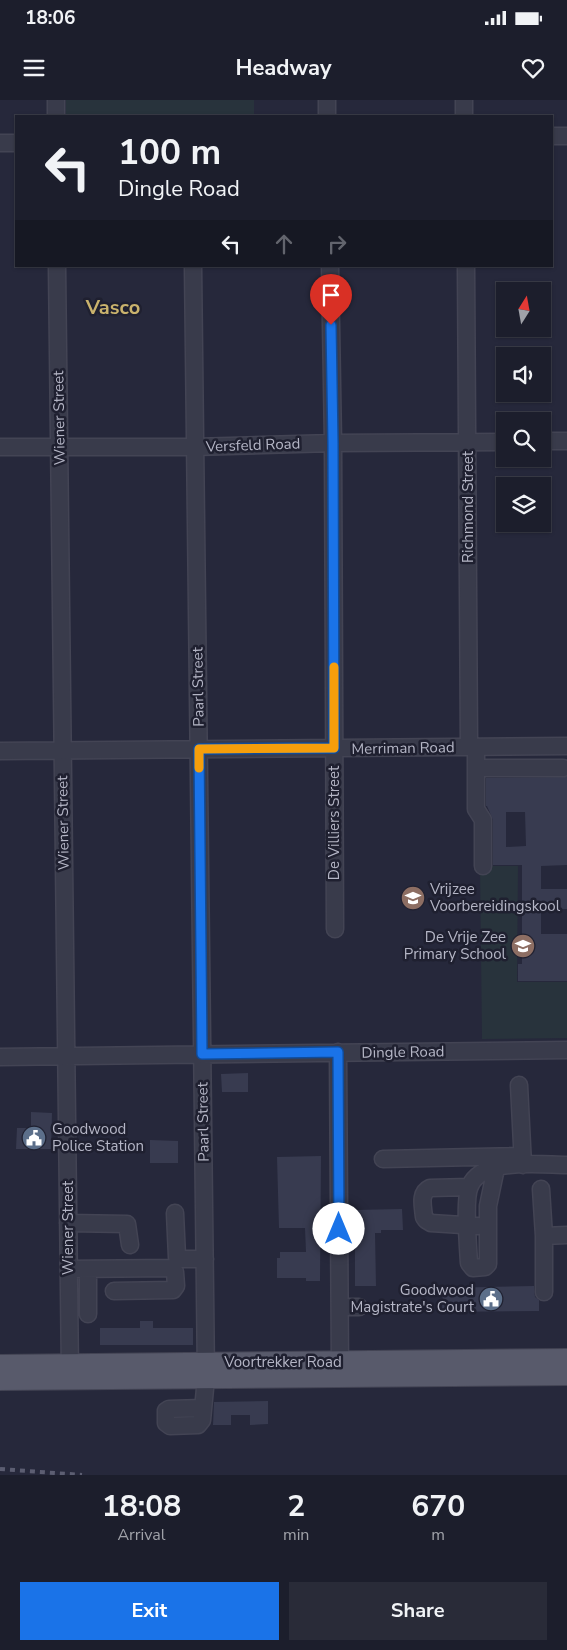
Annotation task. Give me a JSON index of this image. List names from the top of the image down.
{
  "streets": {
    "main road": ["Voortrekker Road"],
    "street": [
      "Wiener Street",
      "Versfeld Road",
      "Richmond Street",
      "Paarl Street",
      "Merriman Road",
      "De Villiers Street",
      "Dingle Road"
    ]
  },
  "crossings": [
    ["Wiener Street", "Versfeld Road"],
    ["Wiener Street", "Merriman Road"],
    ["Wiener Street", "Dingle Road"],
    ["Wiener Street", "Voortrekker Road"],
    ["Versfeld Road", "Richmond Street"],
    ["Versfeld Road", "Paarl Street"],
    ["Versfeld Road", "De Villiers Street"],
    ["Richmond Street", "Merriman Road"],
    ["Paarl Street", "Merriman Road"],
    ["Paarl Street", "Dingle Road"],
    ["Paarl Street", "Voortrekker Road"],
    ["Merriman Road", "De Villiers Street"]
  ],
  "districts": ["Vasco"],
  "places": {
    "school or university": ["Vrijzee Voorbereidingskool", "De Vrije Zee Primary School"],
    "public building": ["Goodwood Police Station", "Goodwood Magistrate's Court"]
  },
  "north": "top",
  "page": {
    "status": "18:06",
    "header": "Headway",
    "turn": ["100 m", "Dingle Road"],
    "eta": [
      "18:08",
      "Arrival",
      "2",
      "min",
      "670",
      "m"
    ],
    "buttons": ["Exit", "Share"]
  }
}
